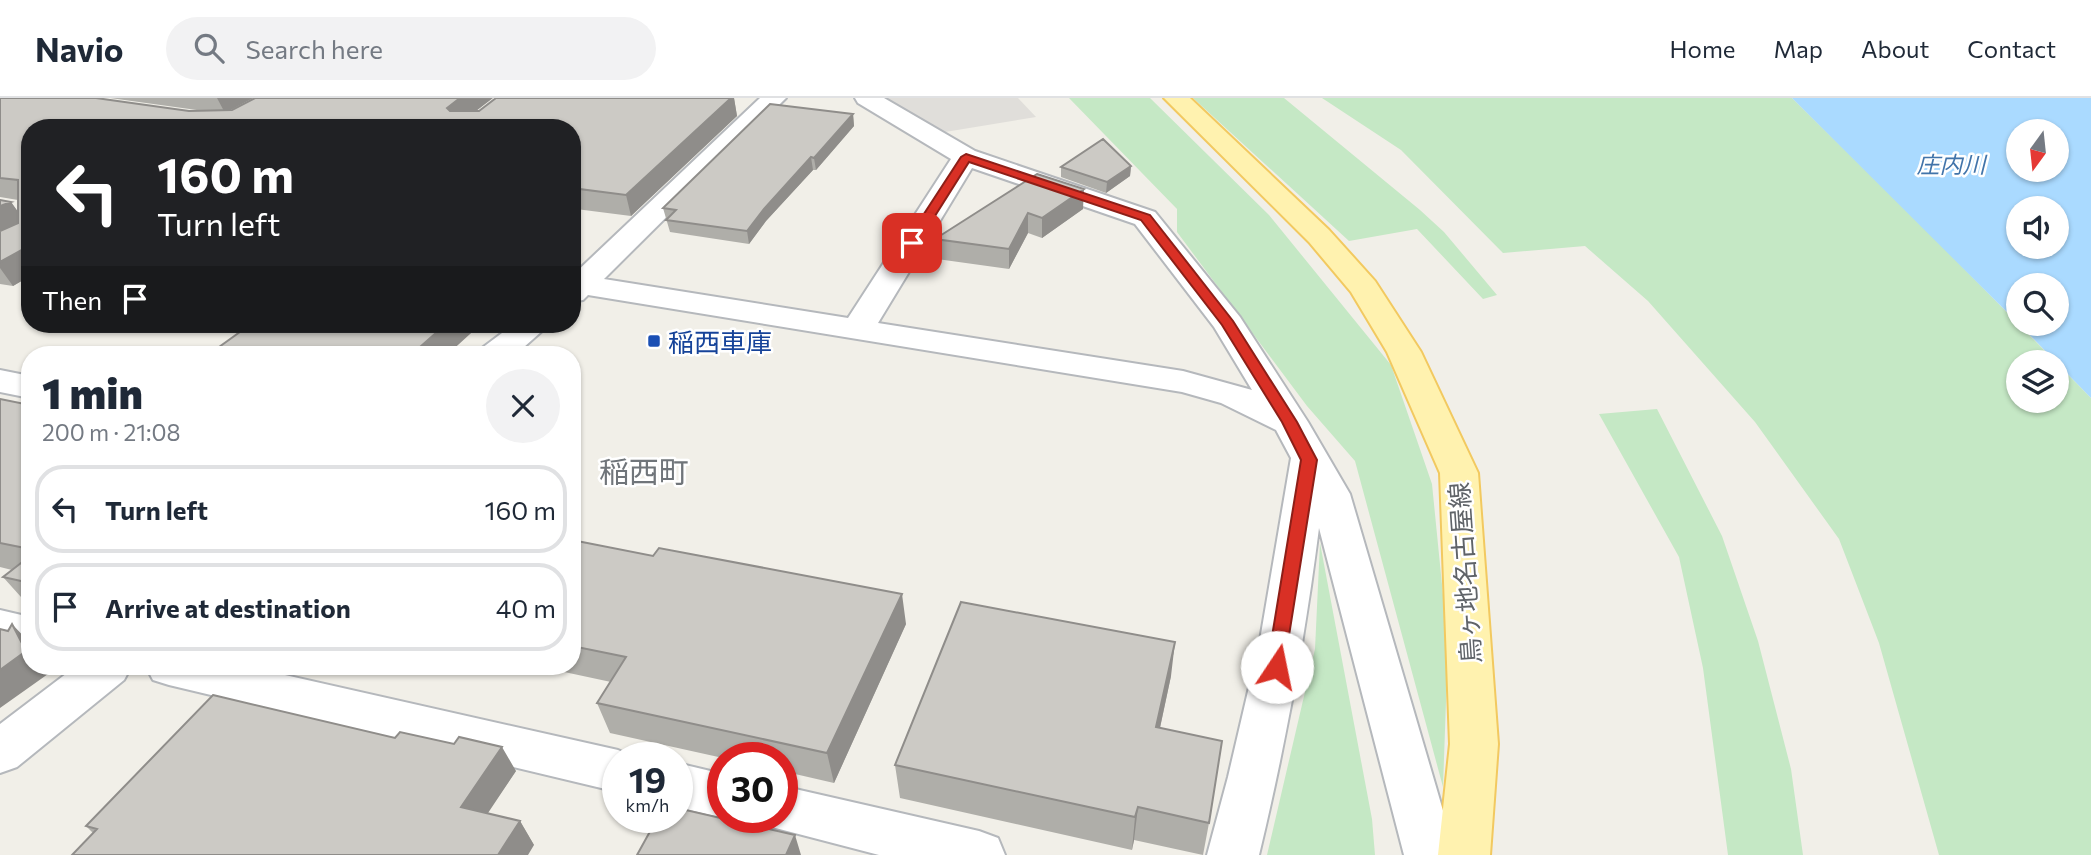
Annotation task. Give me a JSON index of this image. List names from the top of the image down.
{
  "streets": {
    "main road": ["鳥ヶ地名古屋線"]
  },
  "districts": ["稲西町"],
  "water": ["庄内川"],
  "places": {
    "transit": ["稲西車庫"]
  },
  "north": "bottom",
  "page": {
    "header": "Navio",
    "search": "Search here",
    "nav": [
      "Home",
      "Map",
      "About",
      "Contact"
    ],
    "turn": ["160 m", "Turn left"],
    "then": "Then",
    "heading": ["1 min", "200 m · 21:08"],
    "list": [
      {
        "name": "Turn left",
        "value": "160 m"
      },
      {
        "name": "Arrive at destination",
        "value": "40 m"
      }
    ],
    "speed": "19 km/h",
    "limit": "30"
  }
}
